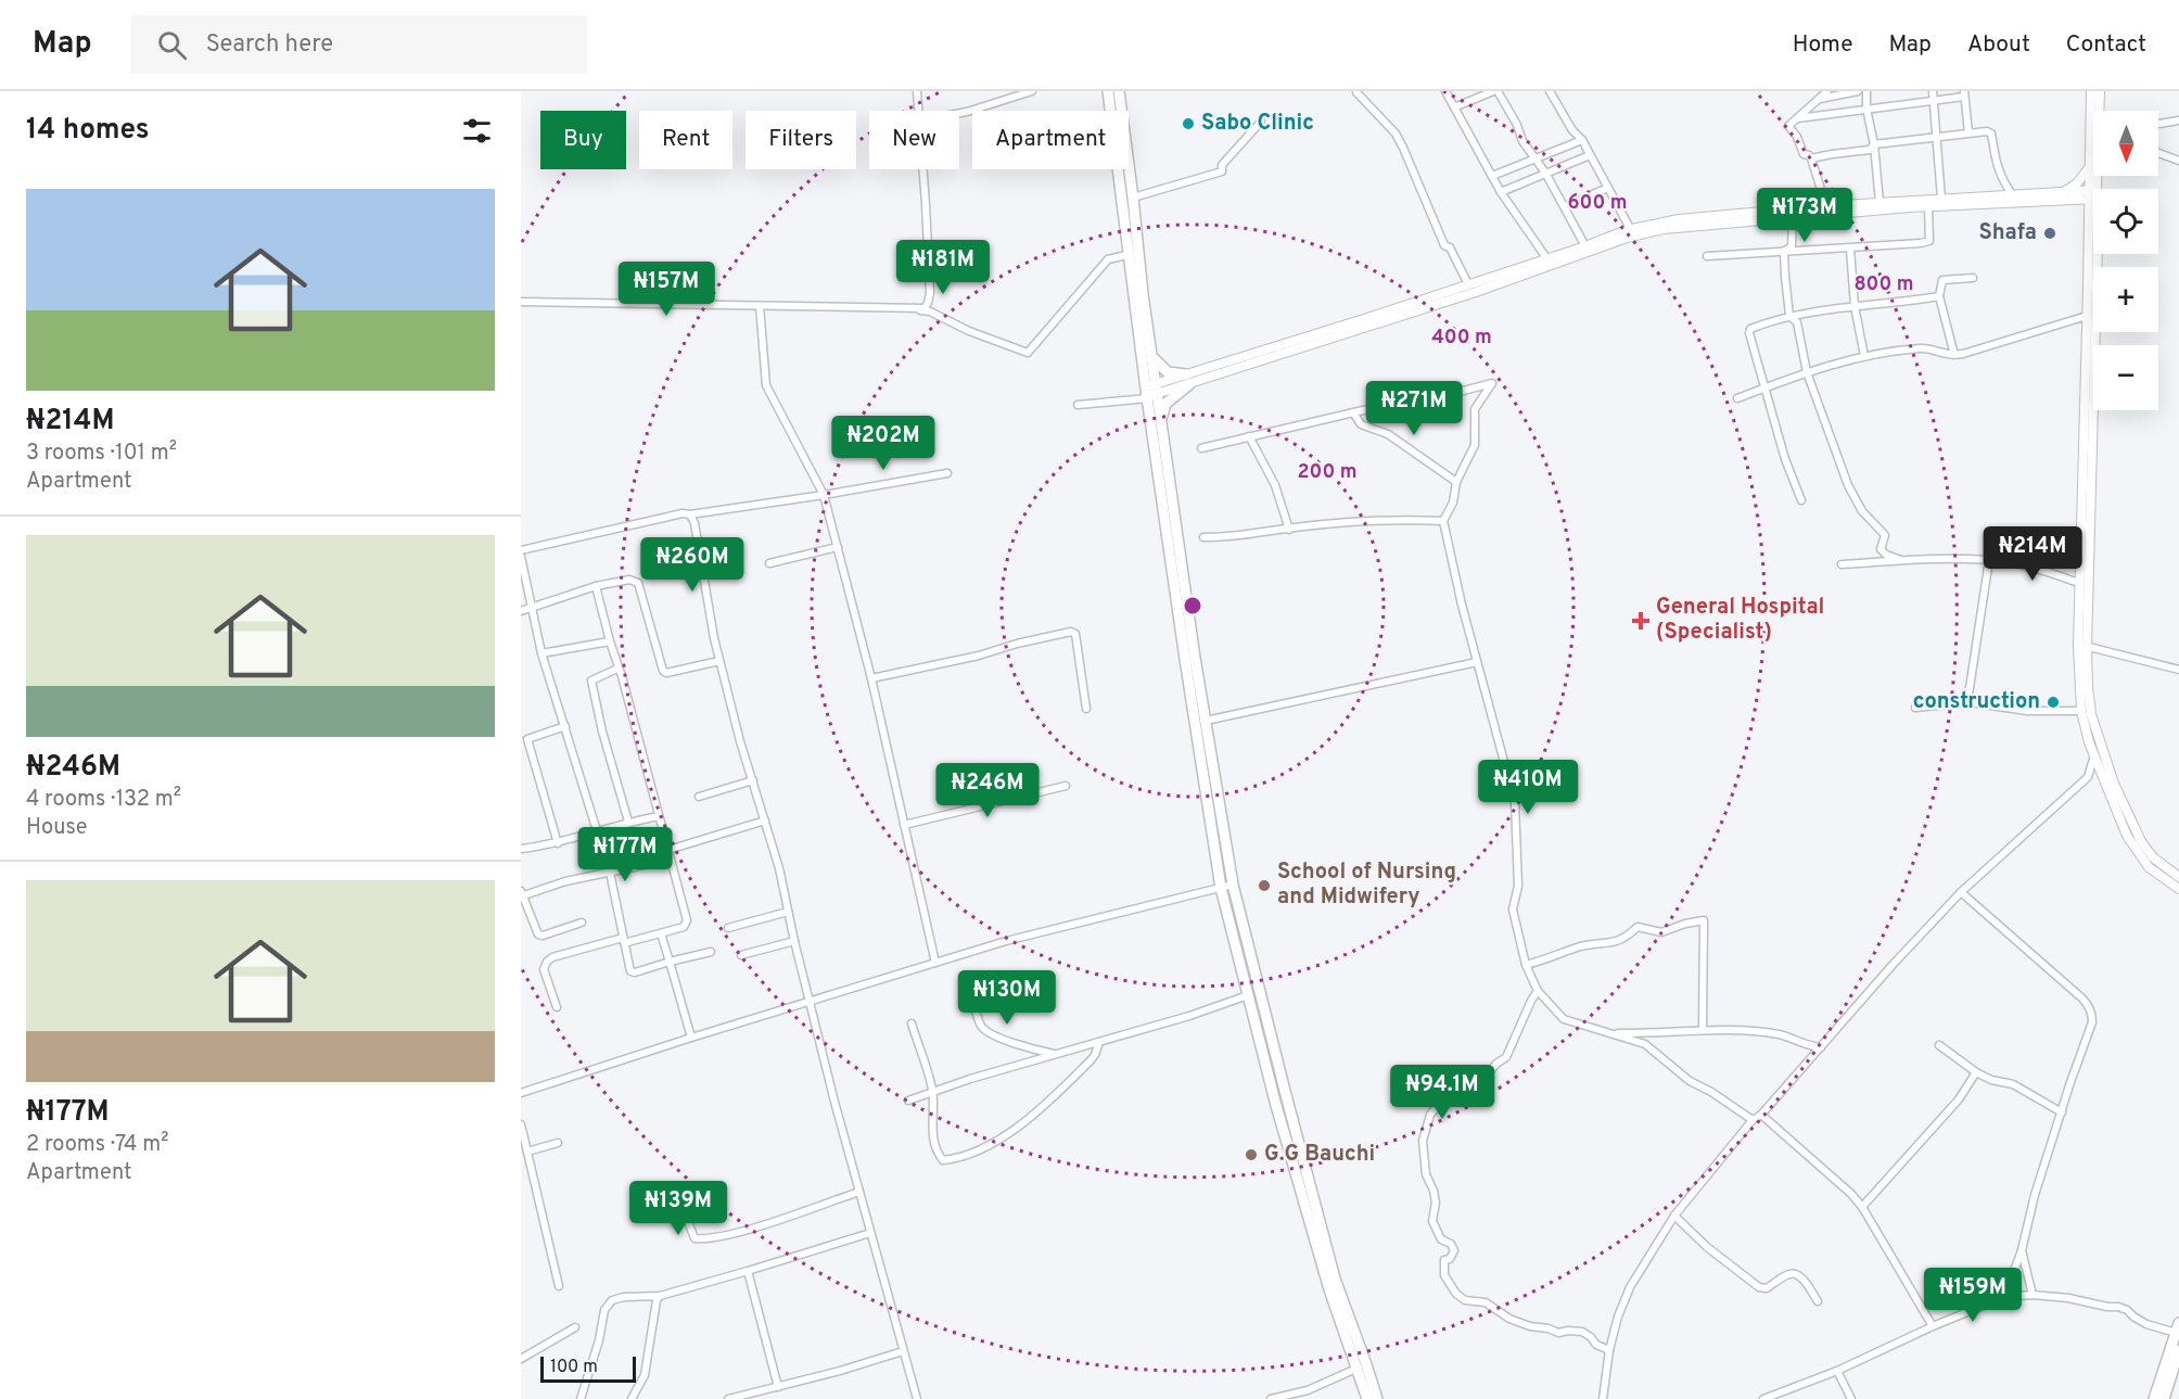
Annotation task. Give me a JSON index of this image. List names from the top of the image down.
{
  "places": {
    "other": [
      "Sabo Clinic",
      "Shafa",
      "construction",
      "School of Nursing and Midwifery",
      "G.G Bauchi"
    ],
    "health": ["General Hospital (Specialist)"]
  },
  "scale_bar": "100 m",
  "north": "bottom",
  "page": {
    "header": "Map",
    "search": "Search here",
    "nav": [
      "Home",
      "Map",
      "About",
      "Contact"
    ],
    "heading": "14 homes",
    "map_buttons": ["+", "−"],
    "chip": [
      "Buy",
      "Rent",
      "Filters",
      "New",
      "Apartment"
    ],
    "list": [
      {
        "name": "₦214M",
        "note": "3 rooms · 101 m² · Apartment"
      },
      {
        "name": "₦246M",
        "note": "4 rooms · 132 m² · House"
      },
      {
        "name": "₦177M",
        "note": "2 rooms · 74 m² · Apartment"
      }
    ],
    "price": [
      "₦173M",
      "₦181M",
      "₦157M",
      "₦271M",
      "₦202M",
      "₦214M",
      "₦260M",
      "₦410M",
      "₦246M",
      "₦177M",
      "₦130M",
      "₦94.1M",
      "₦139M",
      "₦159M"
    ],
    "scale": "100 m"
  },
  "rings": [
    "600 m",
    "800 m",
    "400 m",
    "200 m"
  ]
}
